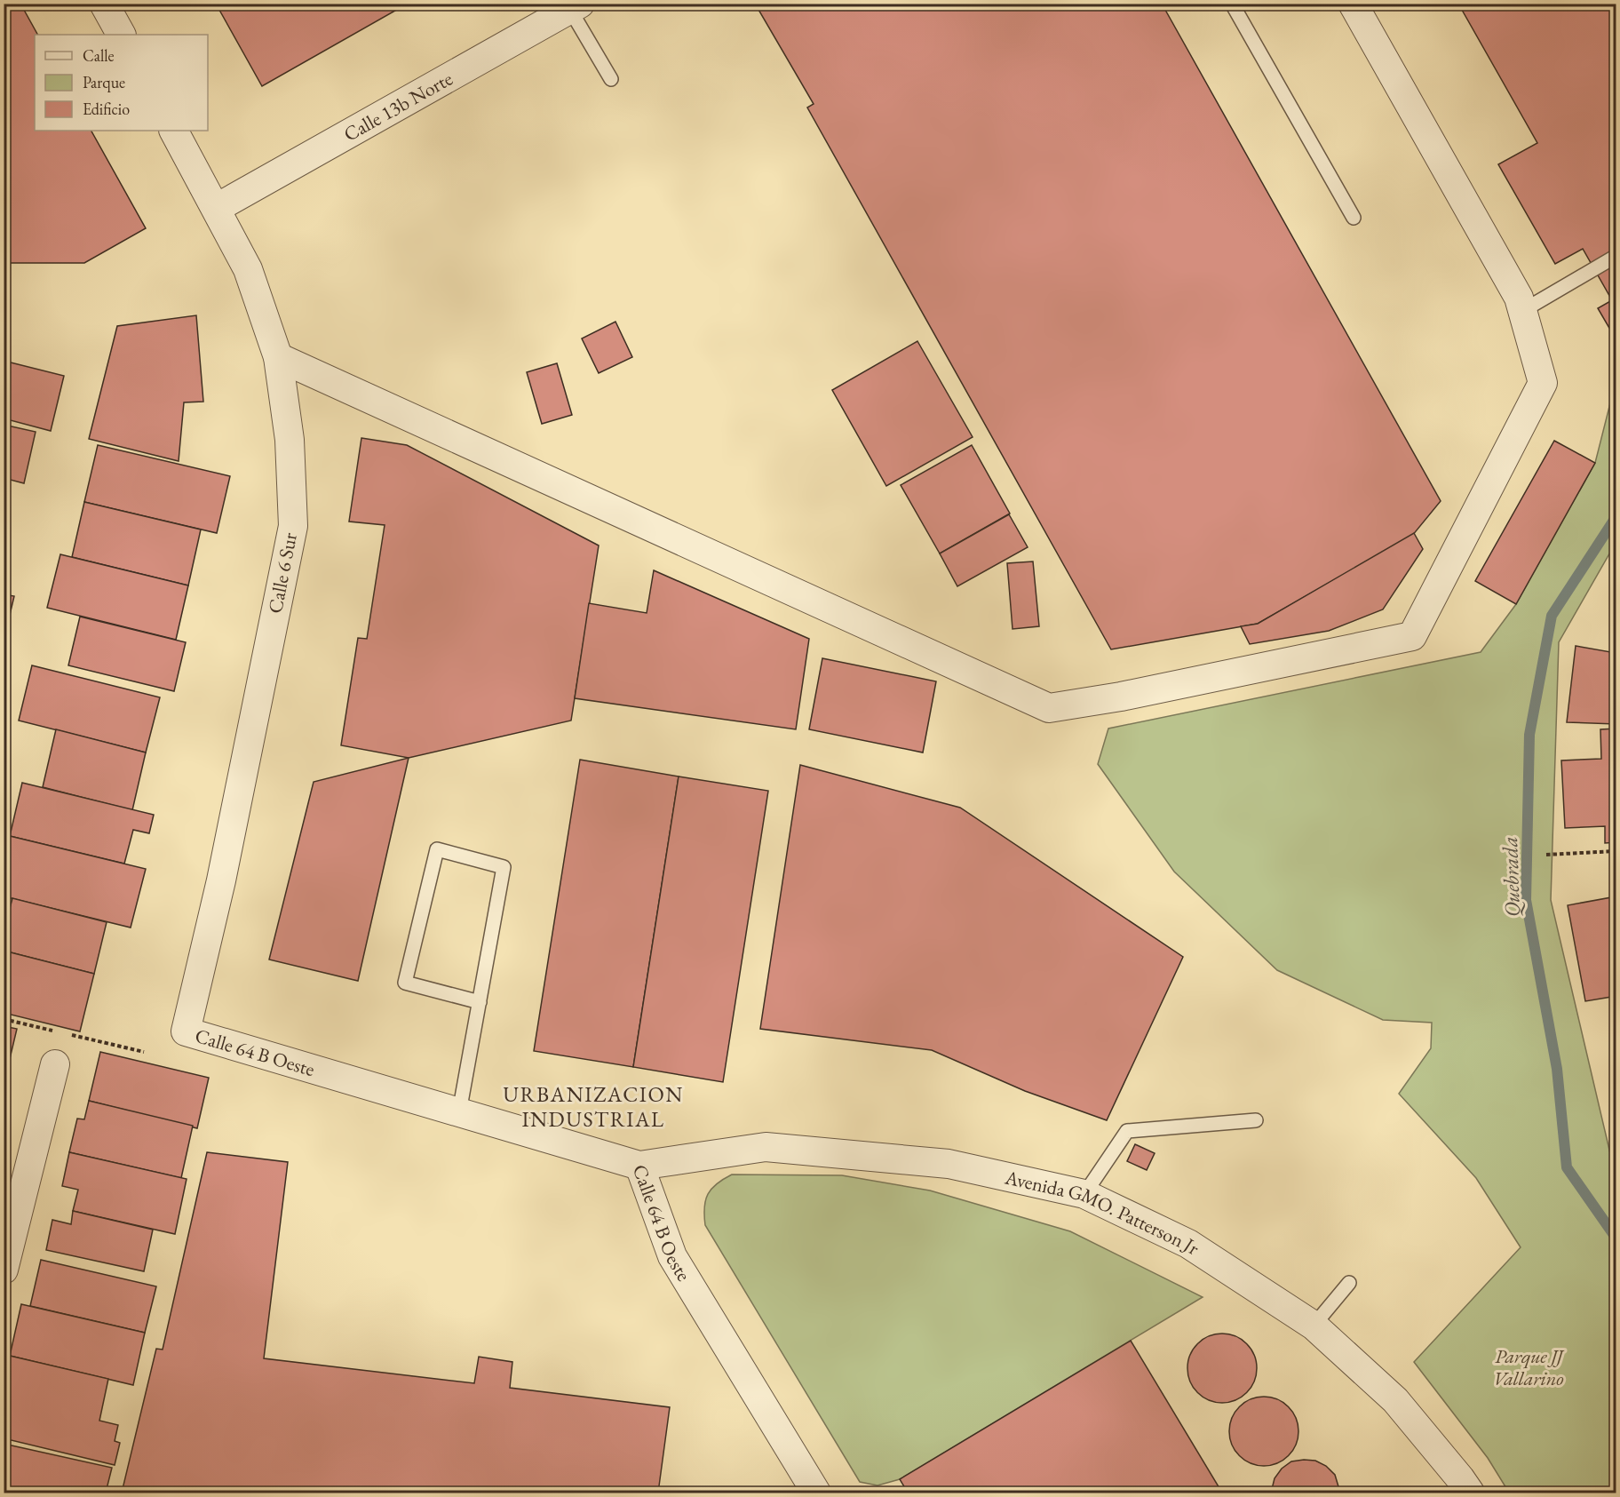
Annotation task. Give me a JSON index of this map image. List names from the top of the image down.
{
  "streets": {
    "street": [
      "Calle 13b Norte",
      "Calle 6 Sur",
      "Calle 64 B Oeste",
      "Avenida GMO. Patterson Jr"
    ]
  },
  "crossings": [
    ["Calle 13b Norte", "Calle 6 Sur"],
    ["Calle 6 Sur", "Calle 64 B Oeste"],
    ["Calle 64 B Oeste", "Avenida GMO. Patterson Jr"]
  ],
  "districts": ["URBANIZACION INDUSTRIAL"],
  "water": ["Quebrada"],
  "parks": ["Parque JJ Vallarino"],
  "legend": ["Calle", "Parque", "Edificio"]
}
